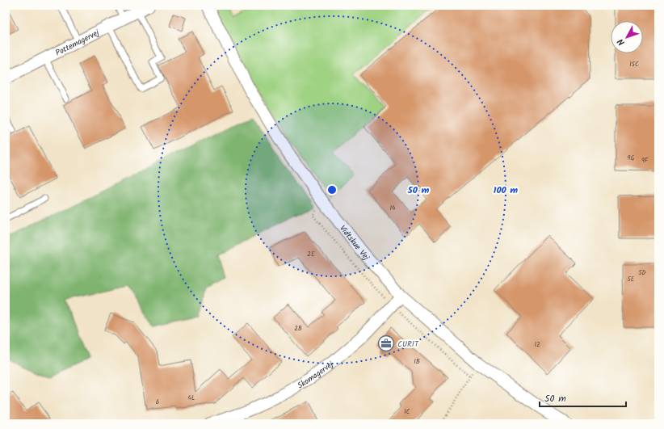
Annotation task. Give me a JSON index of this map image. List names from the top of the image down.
{
  "streets": {
    "street": ["Pottemagervej", "Vidtskue Vej", "Skomagervej"]
  },
  "crossings": [
    ["Vidtskue Vej", "Skomagervej"]
  ],
  "places": {
    "office": ["CURIT"]
  },
  "house_numbers": [
    "15C",
    "9G",
    "9F",
    "14",
    "2E",
    "5D",
    "5E",
    "2B",
    "12",
    "1B",
    "4L",
    "6",
    "1C"
  ],
  "scale_bar": "50 m",
  "north": "bottom left",
  "rings": ["50 m", "100 m"]
}
